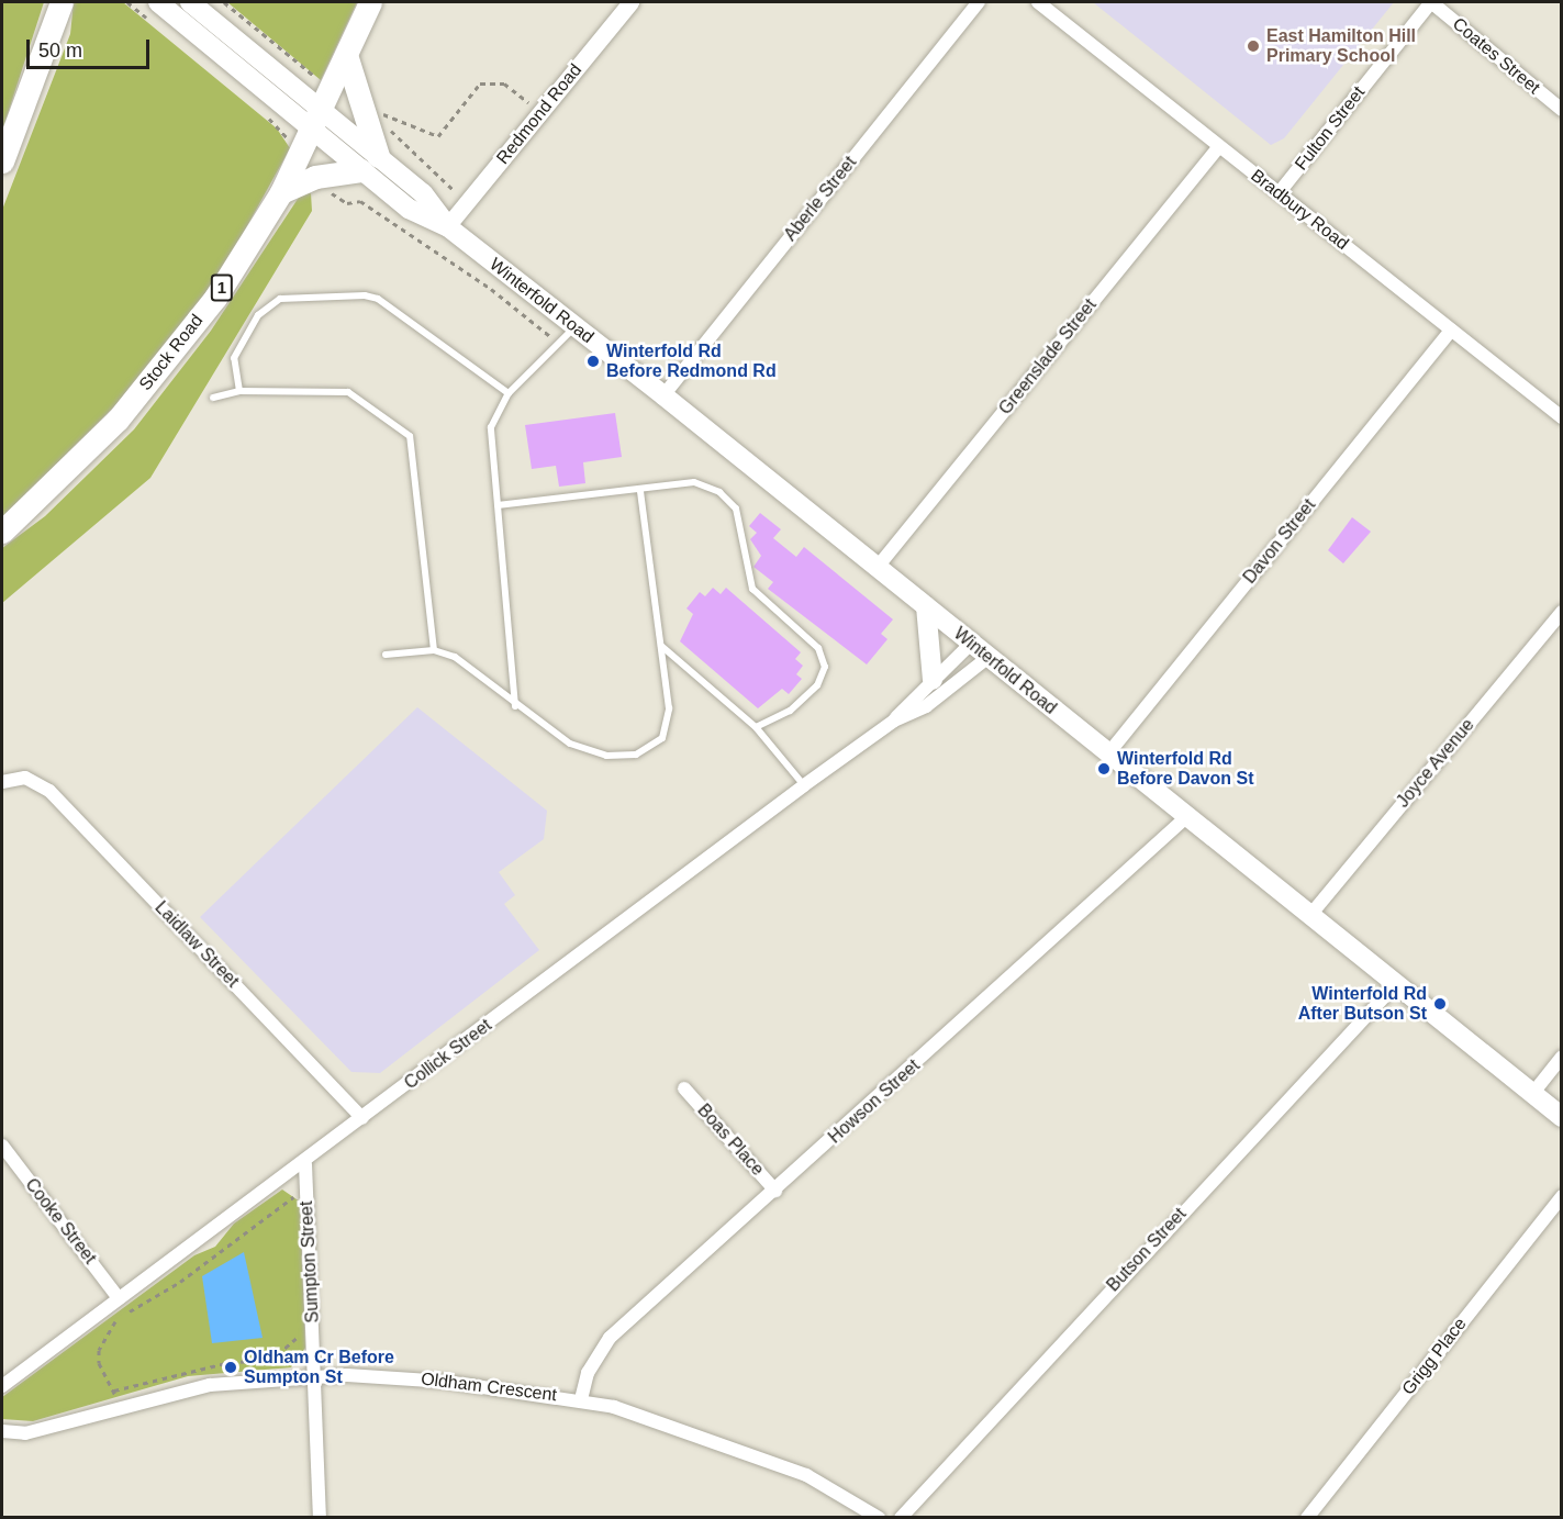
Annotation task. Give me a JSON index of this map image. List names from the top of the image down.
{
  "streets": {
    "highway": ["1", "Stock Road"],
    "main road": ["Winterfold Road"],
    "street": [
      "Coates Street",
      "Redmond Road",
      "Fulton Street",
      "Aberle Street",
      "Bradbury Road",
      "Greenslade Street",
      "Davon Street",
      "Joyce Avenue",
      "Laidlaw Street",
      "Collick Street",
      "Howson Street",
      "Boas Place",
      "Cooke Street",
      "Butson Street",
      "Sumpton Street",
      "Grigg Place",
      "Oldham Crescent"
    ]
  },
  "crossings": [
    ["Coates Street", "Fulton Street"],
    ["Redmond Road", "Winterfold Road"],
    ["Fulton Street", "Bradbury Road"],
    ["Aberle Street", "Winterfold Road"],
    ["Bradbury Road", "Greenslade Street"],
    ["Bradbury Road", "Davon Street"],
    ["Winterfold Road", "Stock Road"],
    ["Winterfold Road", "Greenslade Street"],
    ["Winterfold Road", "Davon Street"],
    ["Winterfold Road", "Joyce Avenue"],
    ["Winterfold Road", "Collick Street"],
    ["Winterfold Road", "Howson Street"],
    ["Winterfold Road", "Butson Street"],
    ["Laidlaw Street", "Collick Street"],
    ["Collick Street", "Cooke Street"],
    ["Collick Street", "Sumpton Street"],
    ["Howson Street", "Boas Place"],
    ["Howson Street", "Oldham Crescent"],
    ["Sumpton Street", "Oldham Crescent"]
  ],
  "places": [
    "East Hamilton Hill Primary School",
    "Winterfold Rd Before Redmond Rd",
    "Winterfold Rd Before Davon St",
    "Winterfold Rd After Butson St",
    "Oldham Cr Before Sumpton St"
  ],
  "scale_bar": "50 m"
}
